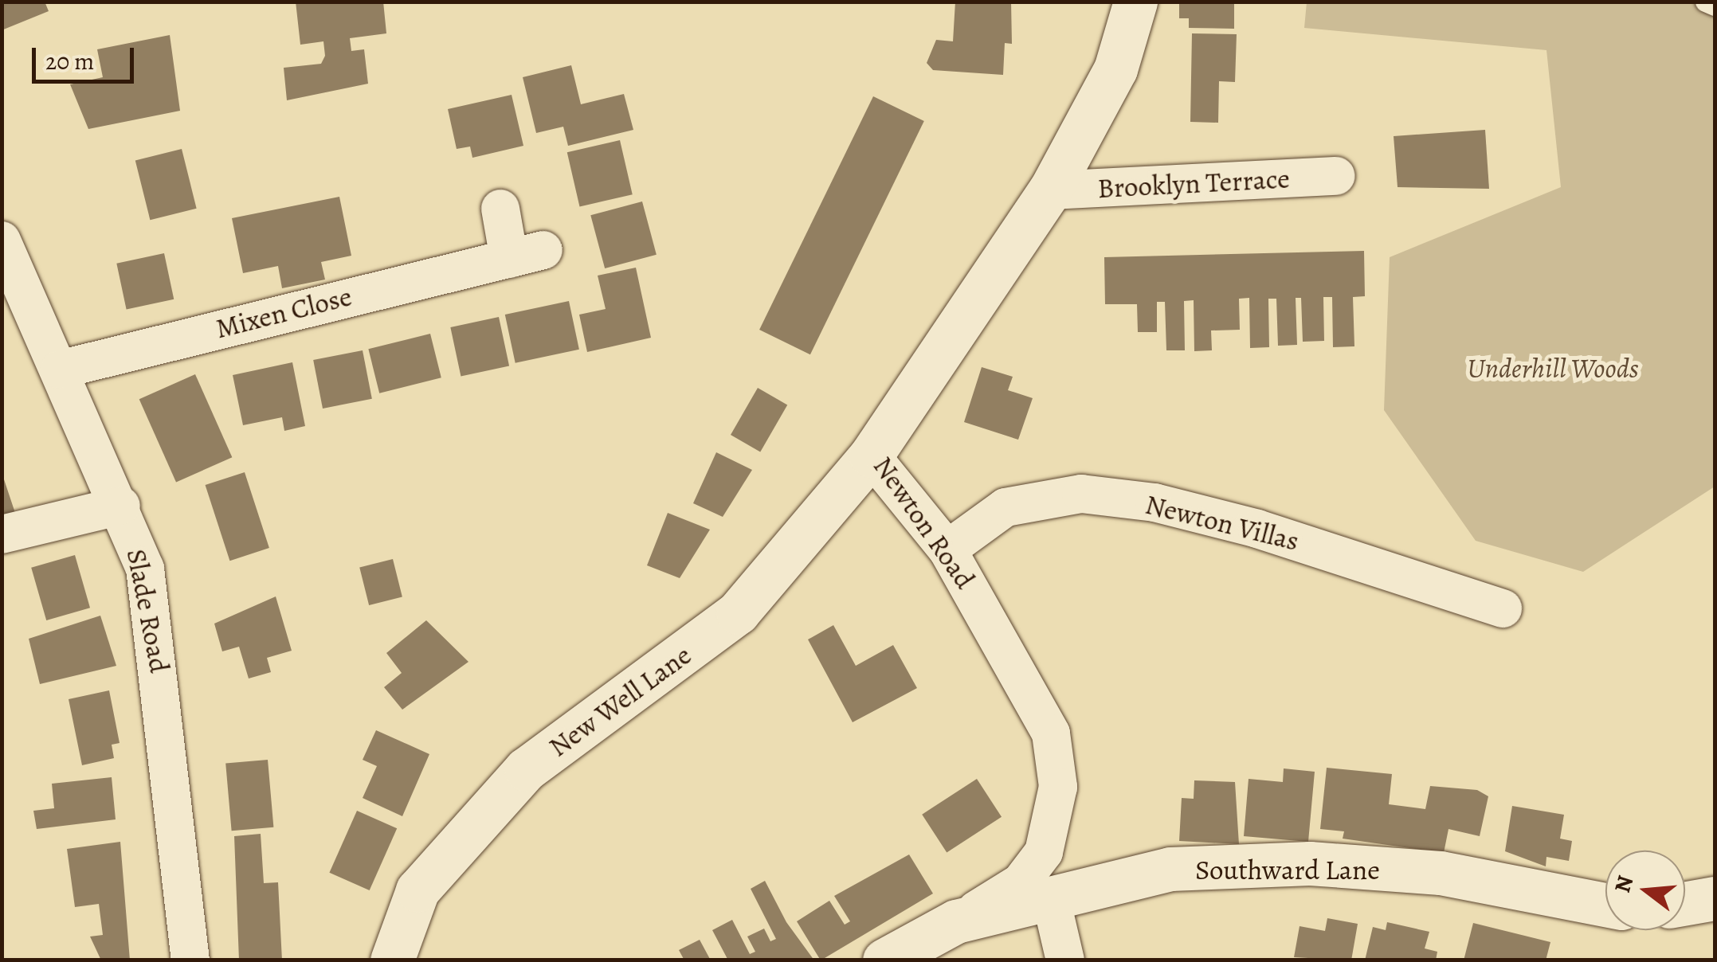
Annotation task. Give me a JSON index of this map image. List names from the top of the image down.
{
  "streets": {
    "street": [
      "Brooklyn Terrace",
      "Mixen Close",
      "Newton Road",
      "Newton Villas",
      "Slade Road",
      "New Well Lane",
      "Southward Lane"
    ]
  },
  "crossings": [
    ["Brooklyn Terrace", "Newton Road"],
    ["Mixen Close", "Slade Road"],
    ["Newton Road", "Newton Villas"],
    ["Newton Road", "New Well Lane"],
    ["Newton Road", "Southward Lane"]
  ],
  "parks": ["Underhill Woods"],
  "scale_bar": "20 m",
  "north": "left"
}
